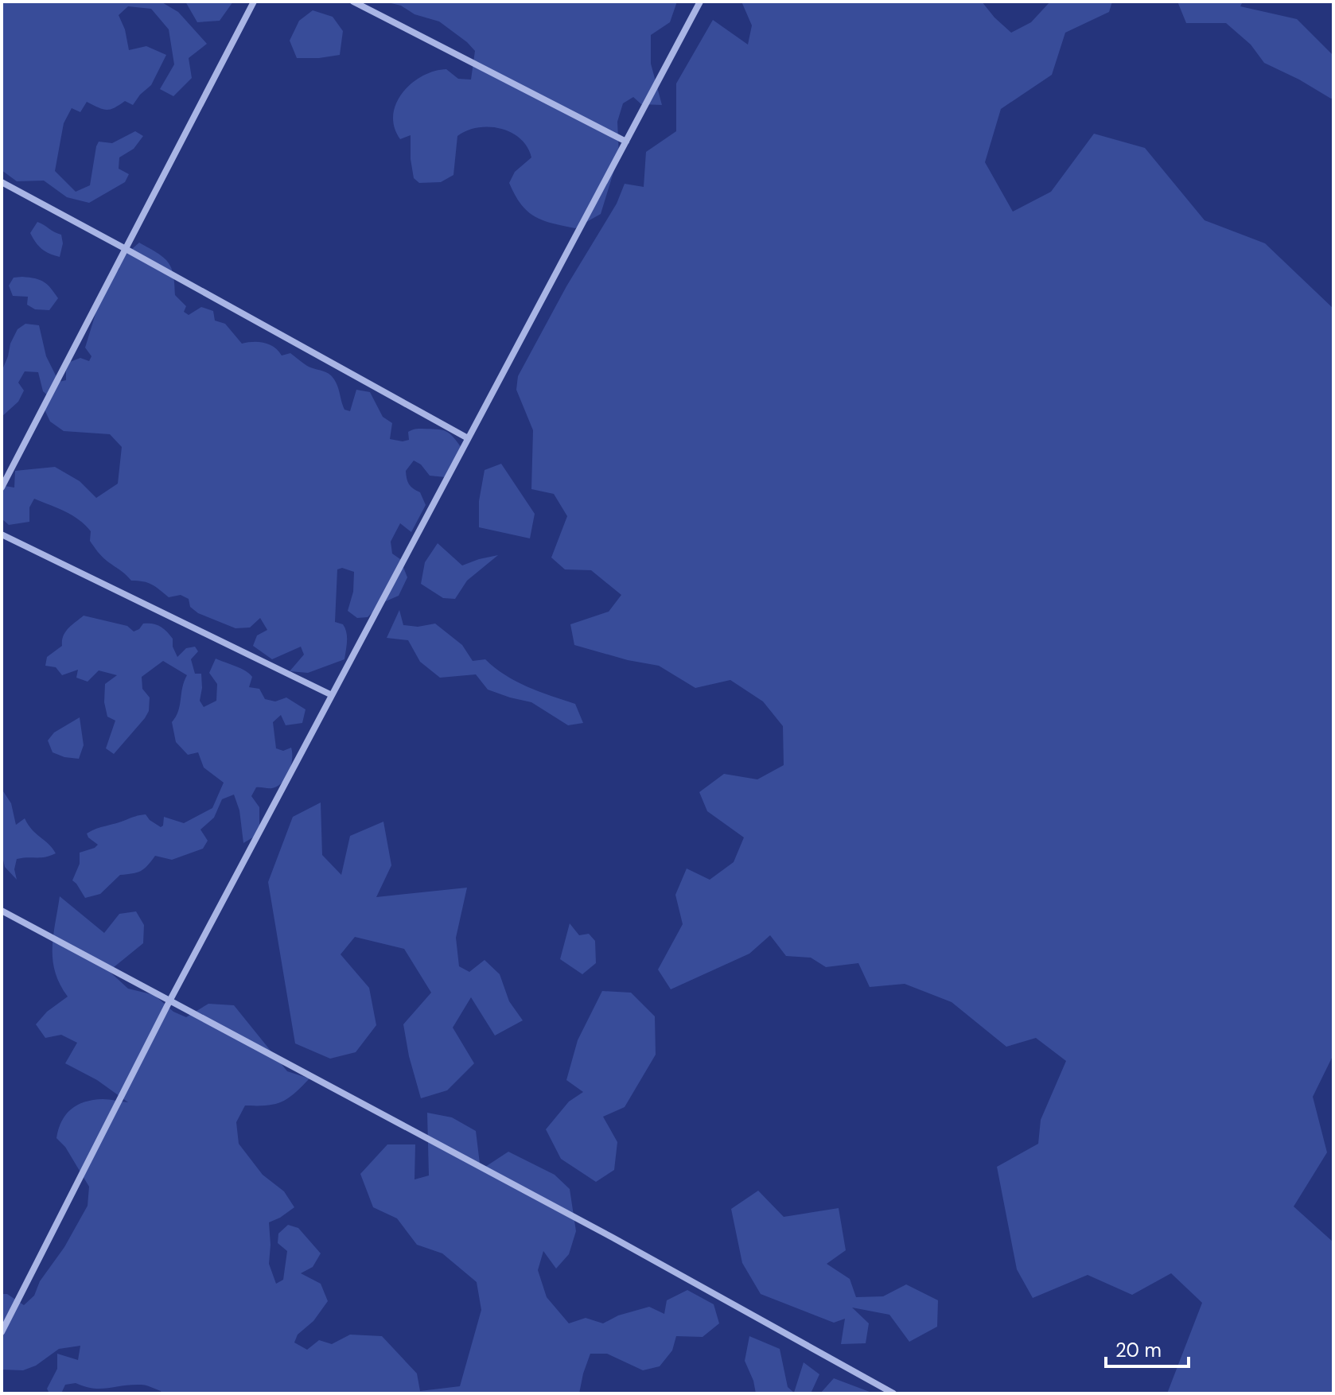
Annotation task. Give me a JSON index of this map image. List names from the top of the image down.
{
  "scale_bar": "20 m"
}
